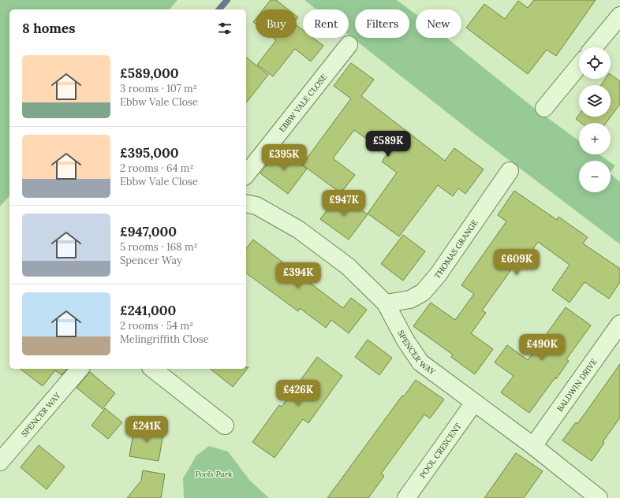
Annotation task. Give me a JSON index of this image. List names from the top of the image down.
{
  "streets": {
    "street": [
      "EBBW VALE CLOSE",
      "THOMAS GRANGE",
      "SPENCER WAY",
      "BALDWIN DRIVE",
      "POOL CRESCENT"
    ]
  },
  "crossings": [
    ["THOMAS GRANGE", "SPENCER WAY"],
    ["SPENCER WAY", "BALDWIN DRIVE"],
    ["SPENCER WAY", "POOL CRESCENT"]
  ],
  "parks": ["Pools Park"],
  "page": {
    "chip": [
      "Buy",
      "Rent",
      "Filters",
      "New"
    ],
    "heading": "8 homes",
    "map_buttons": ["+", "−"],
    "list": [
      {
        "name": "£589,000",
        "note": "3 rooms · 107 m² · Ebbw Vale Close"
      },
      {
        "name": "£395,000",
        "note": "2 rooms · 64 m² · Ebbw Vale Close"
      },
      {
        "name": "£947,000",
        "note": "5 rooms · 168 m² · Spencer Way"
      },
      {
        "name": "£241,000",
        "note": "2 rooms · 54 m² · Melingriffith Close"
      }
    ],
    "price": [
      "£589K",
      "£395K",
      "£947K",
      "£609K",
      "£394K",
      "£490K",
      "£426K",
      "£241K"
    ]
  }
}
